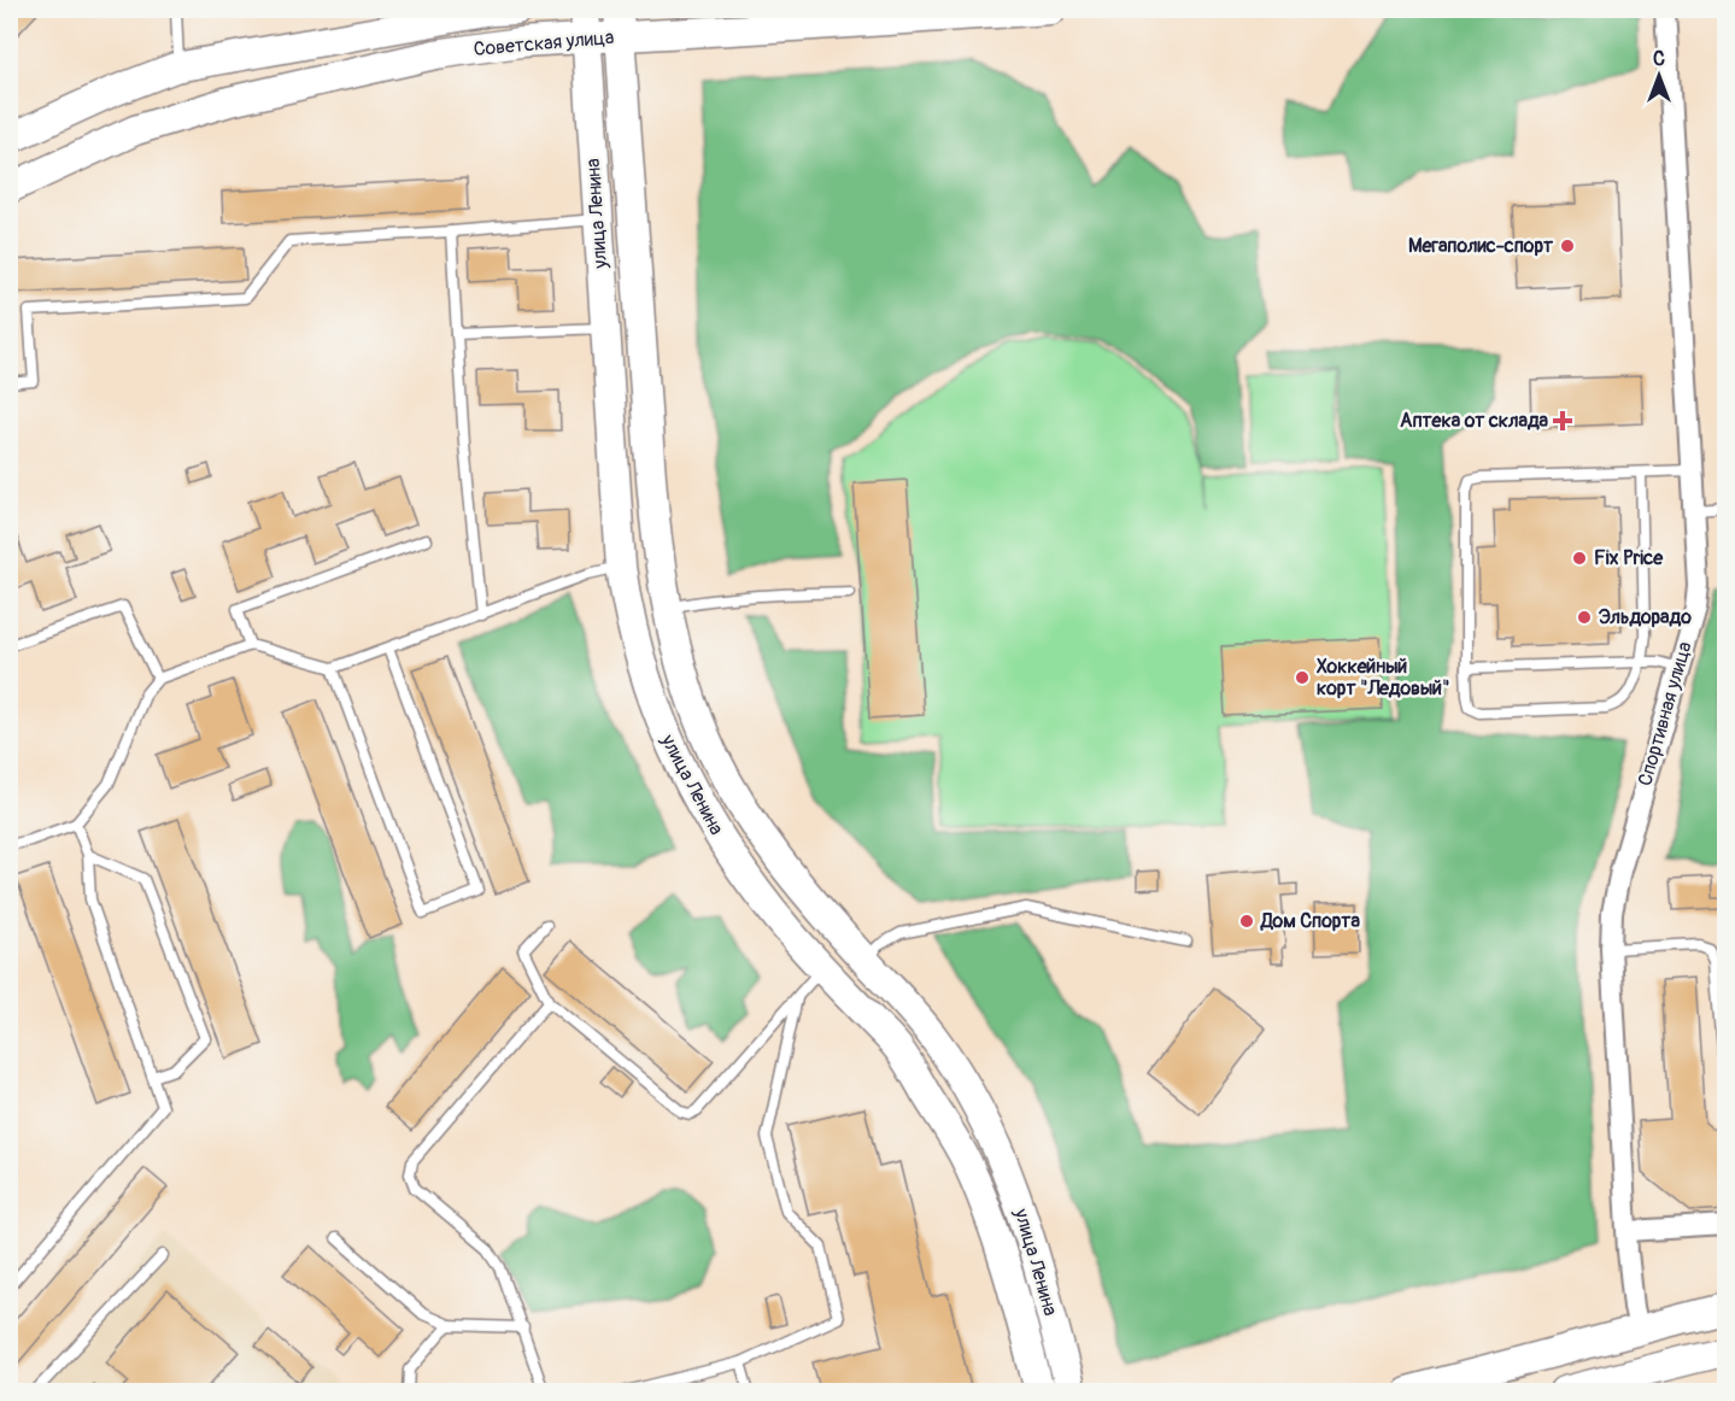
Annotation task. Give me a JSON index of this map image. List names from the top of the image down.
{
  "streets": {
    "street": ["Советская улица", "улица Ленина", "Спортивная улица"]
  },
  "crossings": [
    ["Советская улица", "улица Ленина"]
  ],
  "places": {
    "other": [
      "Мегаполис-спорт",
      "Fix Price",
      "Эльдорадо",
      "Хоккейный корт \"Ледовый\"",
      "Дом Спорта"
    ],
    "health": ["Аптека от склада"]
  },
  "north": "top"
}
